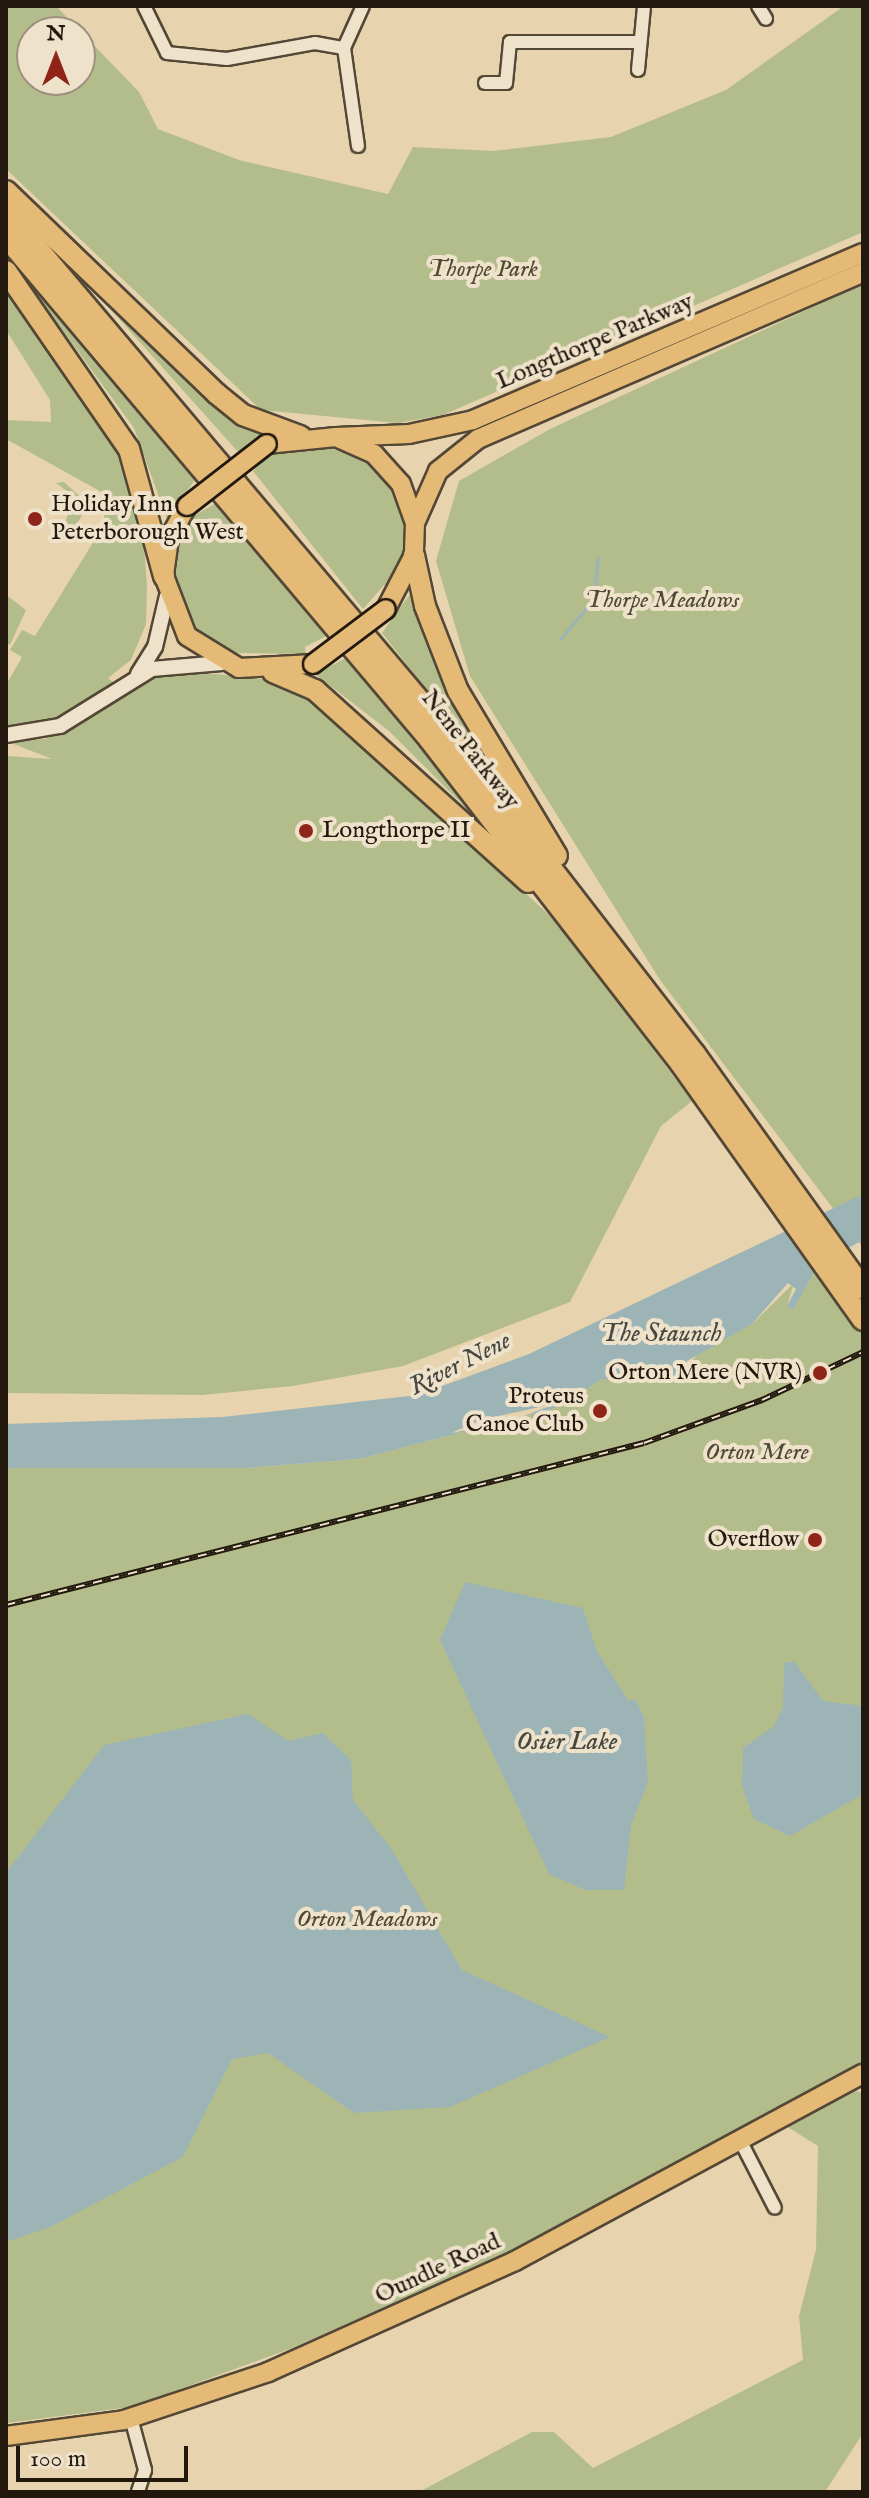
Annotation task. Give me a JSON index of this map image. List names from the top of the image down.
{
  "streets": {
    "highway": ["Nene Parkway"],
    "main road": ["Longthorpe Parkway", "Oundle Road"]
  },
  "water": ["The Staunch", "River Nene", "Osier Lake"],
  "parks": [
    "Thorpe Park",
    "Thorpe Meadows",
    "Orton Mere",
    "Orton Meadows"
  ],
  "places": [
    "Holiday Inn Peterborough West",
    "Longthorpe II",
    "Orton Mere (NVR)",
    "Proteus Canoe Club",
    "Overflow"
  ],
  "scale_bar": "100 m",
  "north": "top"
}
